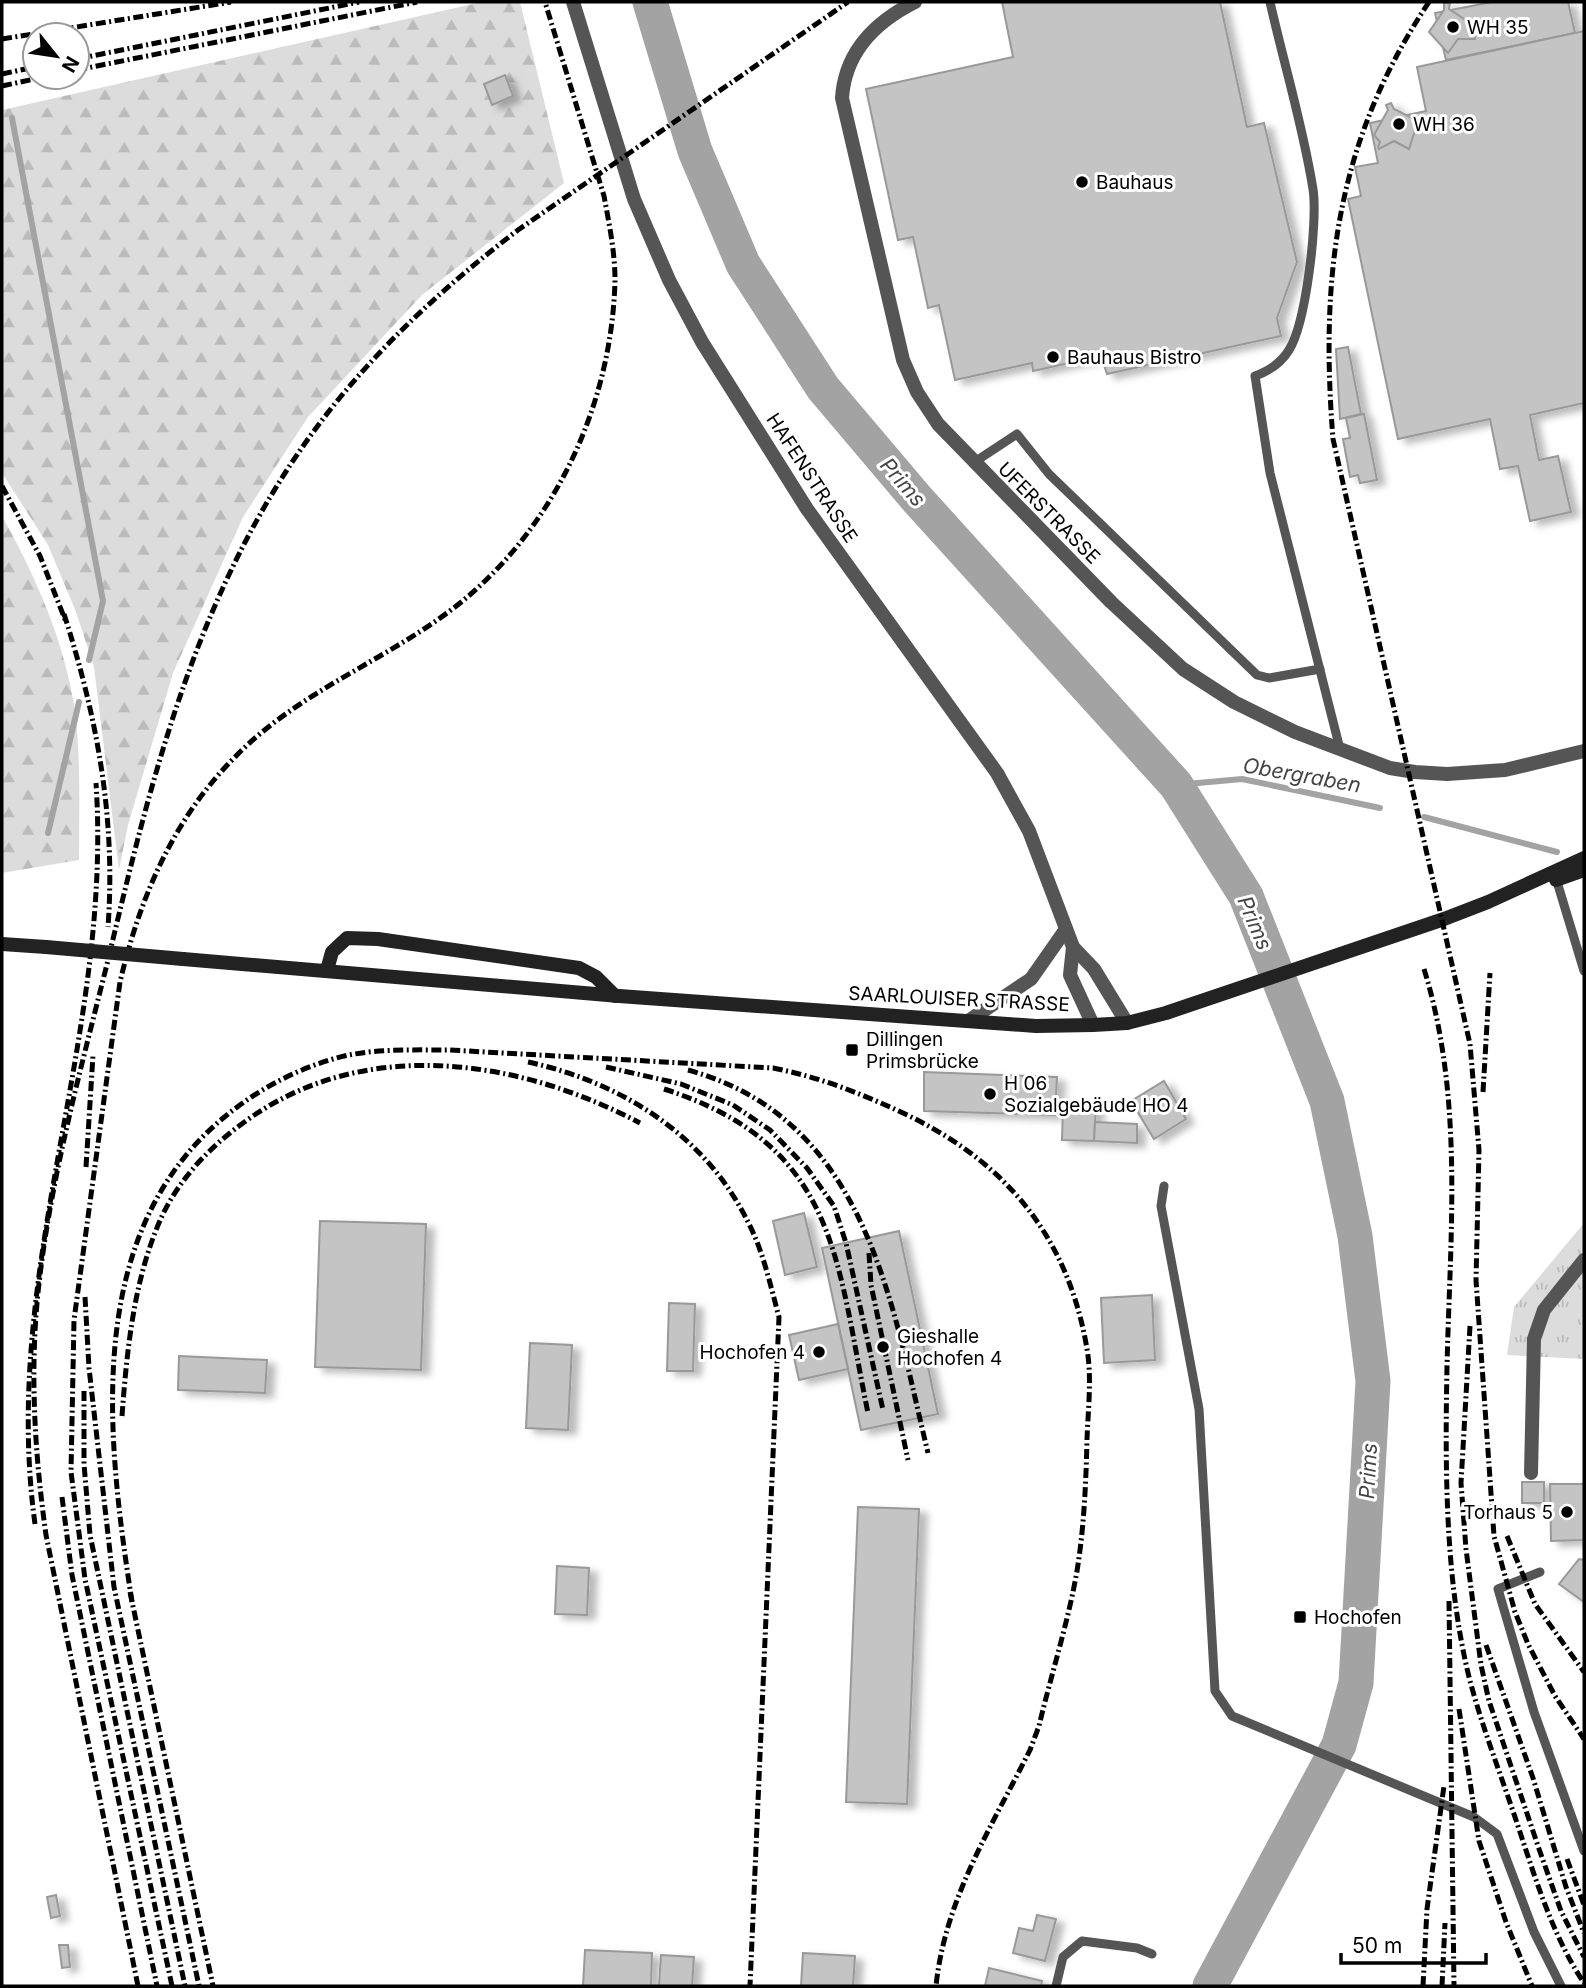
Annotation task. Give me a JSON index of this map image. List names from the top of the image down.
{
  "streets": {
    "main road": ["SAARLOUISER STRASSE"],
    "street": ["HAFENSTRASSE", "UFERSTRASSE"]
  },
  "crossings": [
    ["HAFENSTRASSE", "SAARLOUISER STRASSE"]
  ],
  "water": ["Prims", "Obergraben"],
  "places": {
    "other": [
      "WH 35",
      "WH 36",
      "Bauhaus",
      "Bauhaus Bistro",
      "H 06 Sozialgebäude HO 4",
      "Gieshalle Hochofen 4",
      "Hochofen 4",
      "Torhaus 5"
    ],
    "transit": ["Dillingen Primsbrücke", "Hochofen"]
  },
  "scale_bar": "50 m",
  "north": "bottom right"
}
